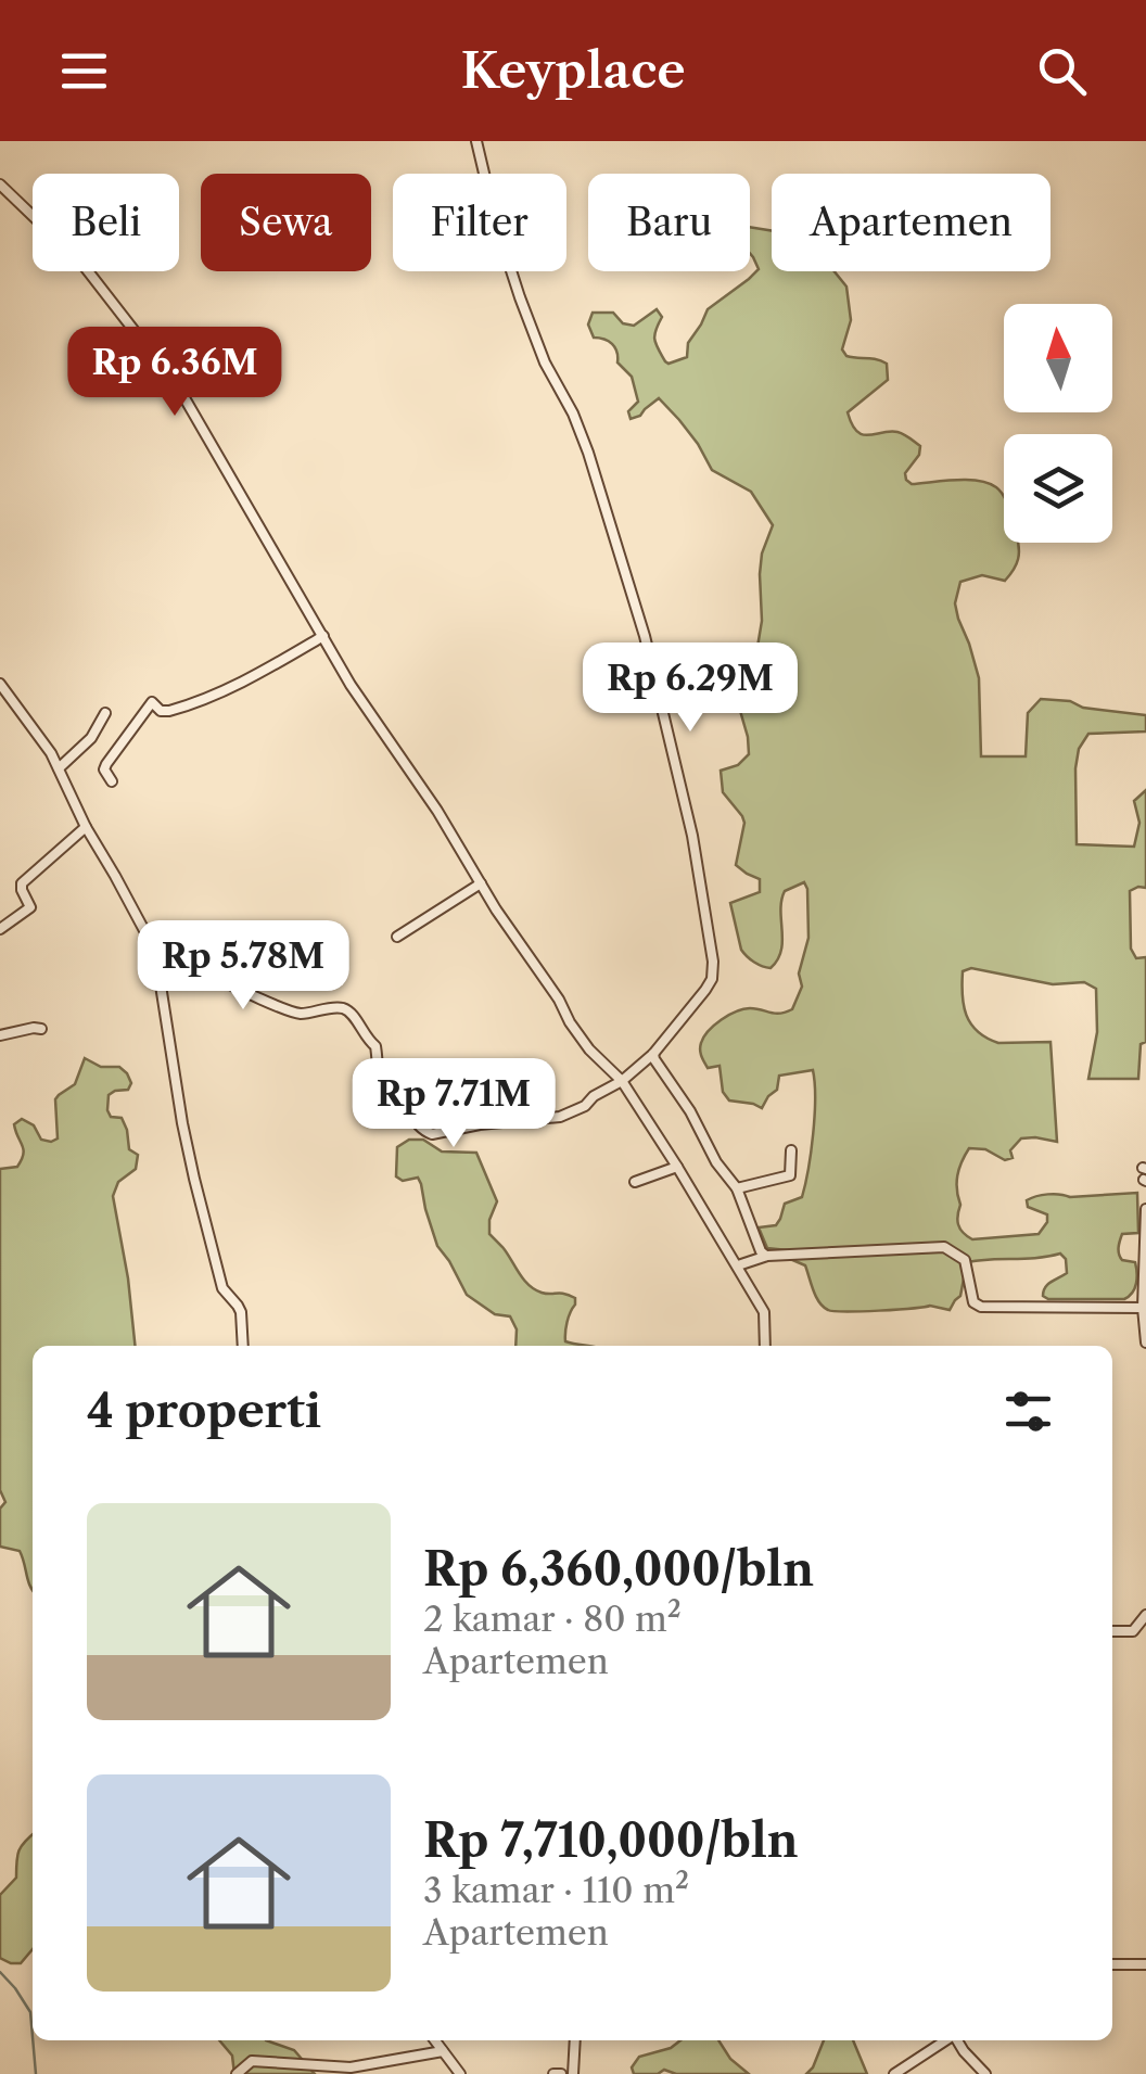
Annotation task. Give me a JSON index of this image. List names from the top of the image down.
{
  "north": "top",
  "page": {
    "header": "Keyplace",
    "chip": [
      "Beli",
      "Sewa",
      "Filter",
      "Baru",
      "Apartemen"
    ],
    "price": [
      "Rp 6.36M",
      "Rp 6.29M",
      "Rp 5.78M",
      "Rp 7.71M"
    ],
    "heading": "4 properti",
    "list": [
      {
        "name": "Rp 6,360,000/bln",
        "note": "2 kamar · 80 m² · Apartemen"
      },
      {
        "name": "Rp 7,710,000/bln",
        "note": "3 kamar · 110 m² · Apartemen"
      }
    ]
  }
}
